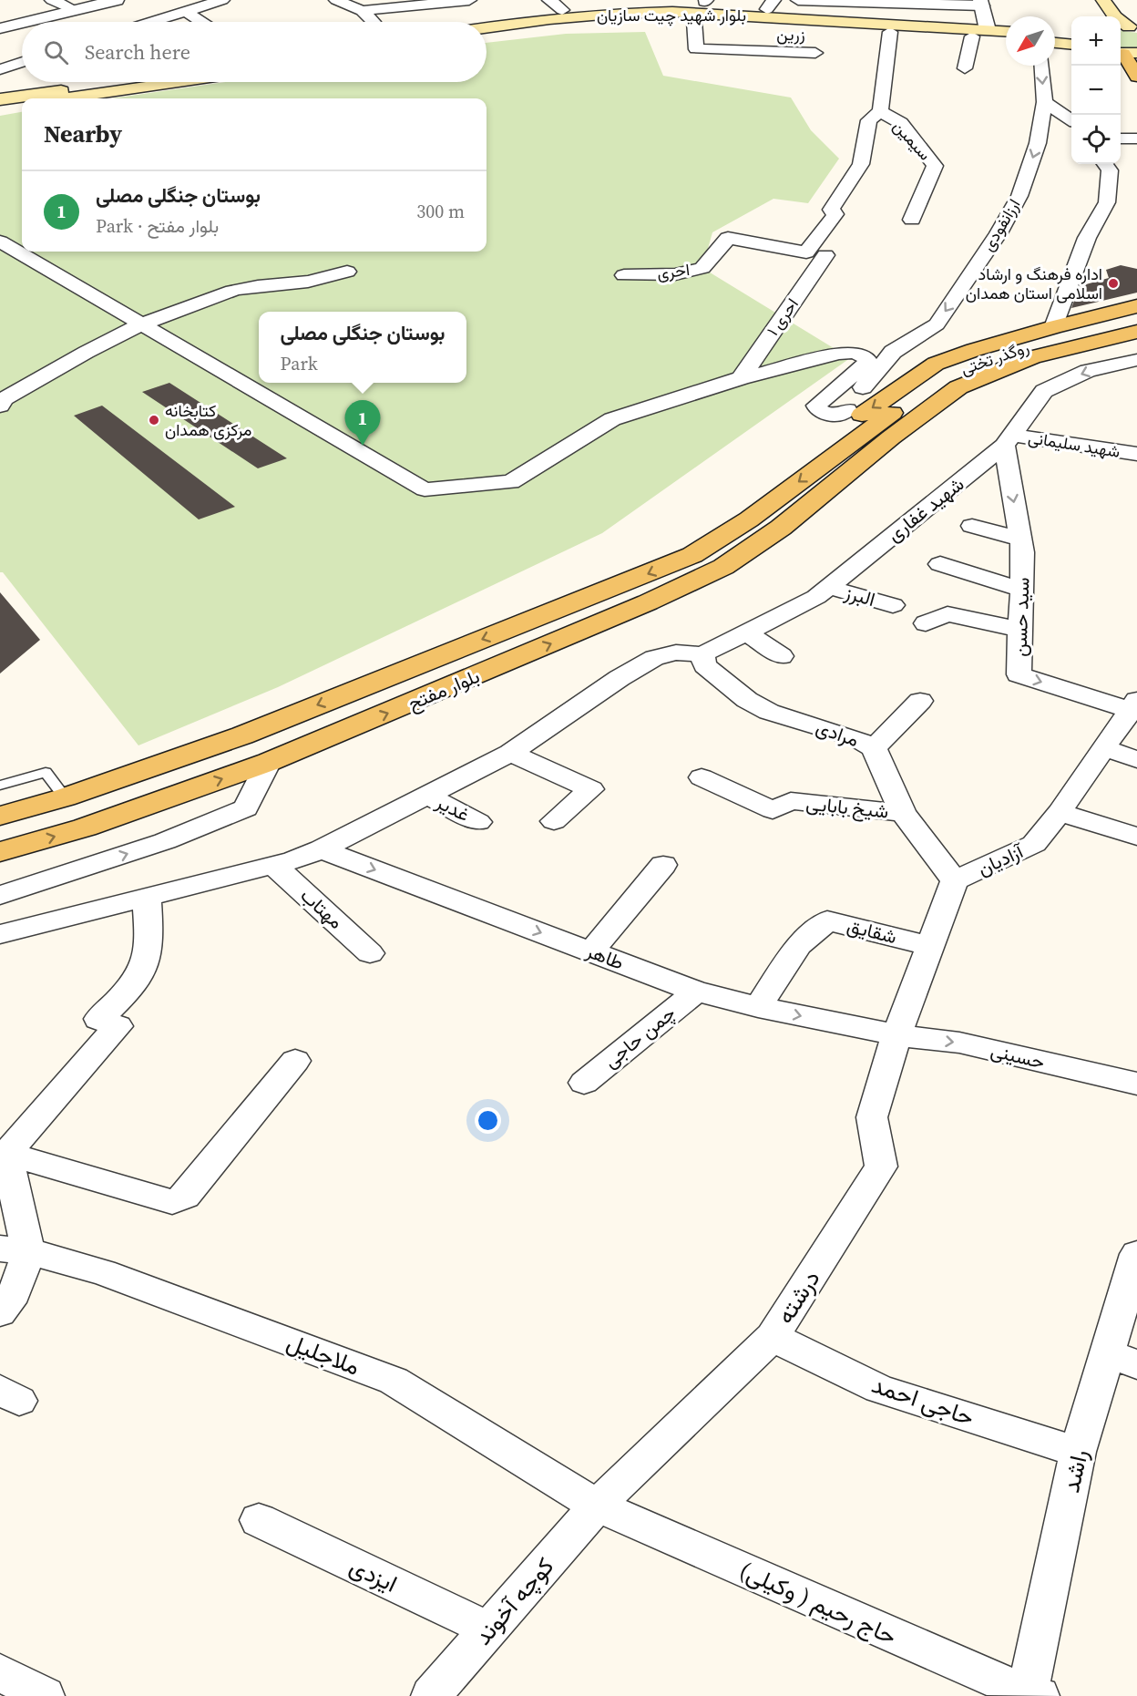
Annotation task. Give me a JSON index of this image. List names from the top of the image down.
{
  "streets": {
    "main road": ["بلوار شهید چیت سازیان", "روگذر تختی", "بلوار مفتح"],
    "street": [
      "زرین",
      "سیمین",
      "ارزانفودی",
      "احری",
      "احری ۱",
      "شهید سلیمانی",
      "شهید غفاری",
      "البرز",
      "سید حسن",
      "مرادی",
      "شیخ بابایی",
      "غدیر",
      "آزادیان",
      "مهتاب",
      "شقایق",
      "طاهر",
      "چمن حاجی",
      "حسینی",
      "درشته",
      "ملاجلیل",
      "حاجی احمد",
      "راشد",
      "ایزدی",
      "کوچه آخوند",
      "حاج رحیم ( وکیلی)"
    ]
  },
  "crossings": [
    ["بلوار شهید چیت سازیان", "زرین"],
    ["بلوار شهید چیت سازیان", "سیمین"],
    ["سیمین", "احری ۱"],
    ["ارزانفودی", "روگذر تختی"],
    ["ارزانفودی", "بلوار مفتح"],
    ["احری", "احری ۱"],
    ["روگذر تختی", "بلوار مفتح"],
    ["شهید سلیمانی", "شهید غفاری"],
    ["شهید سلیمانی", "سید حسن"],
    ["شهید غفاری", "البرز"],
    ["شهید غفاری", "سید حسن"],
    ["شهید غفاری", "مرادی"],
    ["سید حسن", "آزادیان"],
    ["مرادی", "شیخ بابایی"],
    ["مرادی", "آزادیان"],
    ["آزادیان", "شقایق"],
    ["آزادیان", "طاهر"],
    ["آزادیان", "حسینی"],
    ["آزادیان", "درشته"],
    ["شقایق", "طاهر"],
    ["طاهر", "چمن حاجی"],
    ["طاهر", "حسینی"],
    ["طاهر", "درشته"],
    ["حسینی", "درشته"],
    ["درشته", "ملاجلیل"],
    ["درشته", "حاجی احمد"],
    ["درشته", "کوچه آخوند"],
    ["درشته", "حاج رحیم ( وکیلی)"],
    ["ملاجلیل", "کوچه آخوند"],
    ["ملاجلیل", "حاج رحیم ( وکیلی)"],
    ["حاجی احمد", "راشد"],
    ["راشد", "حاج رحیم ( وکیلی)"],
    ["ایزدی", "کوچه آخوند"],
    ["کوچه آخوند", "حاج رحیم ( وکیلی)"]
  ],
  "one_way": ["سید حسن", "طاهر", "حسینی"],
  "places": ["اداره فرهنگ و ارشاد اسلامی استان همدان", "کتابخانه مرکزی همدان"],
  "north": "bottom left",
  "page": {
    "map_buttons": ["+", "−"],
    "search": "Search here",
    "heading": "Nearby",
    "list": [
      {
        "mark": "1",
        "name": "بوستان جنگلی مصلی",
        "note": "Park · بلوار مفتح",
        "value": "300 m"
      }
    ],
    "popup": ["بوستان جنگلی مصلی", "Park"],
    "pins": "1"
  }
}
